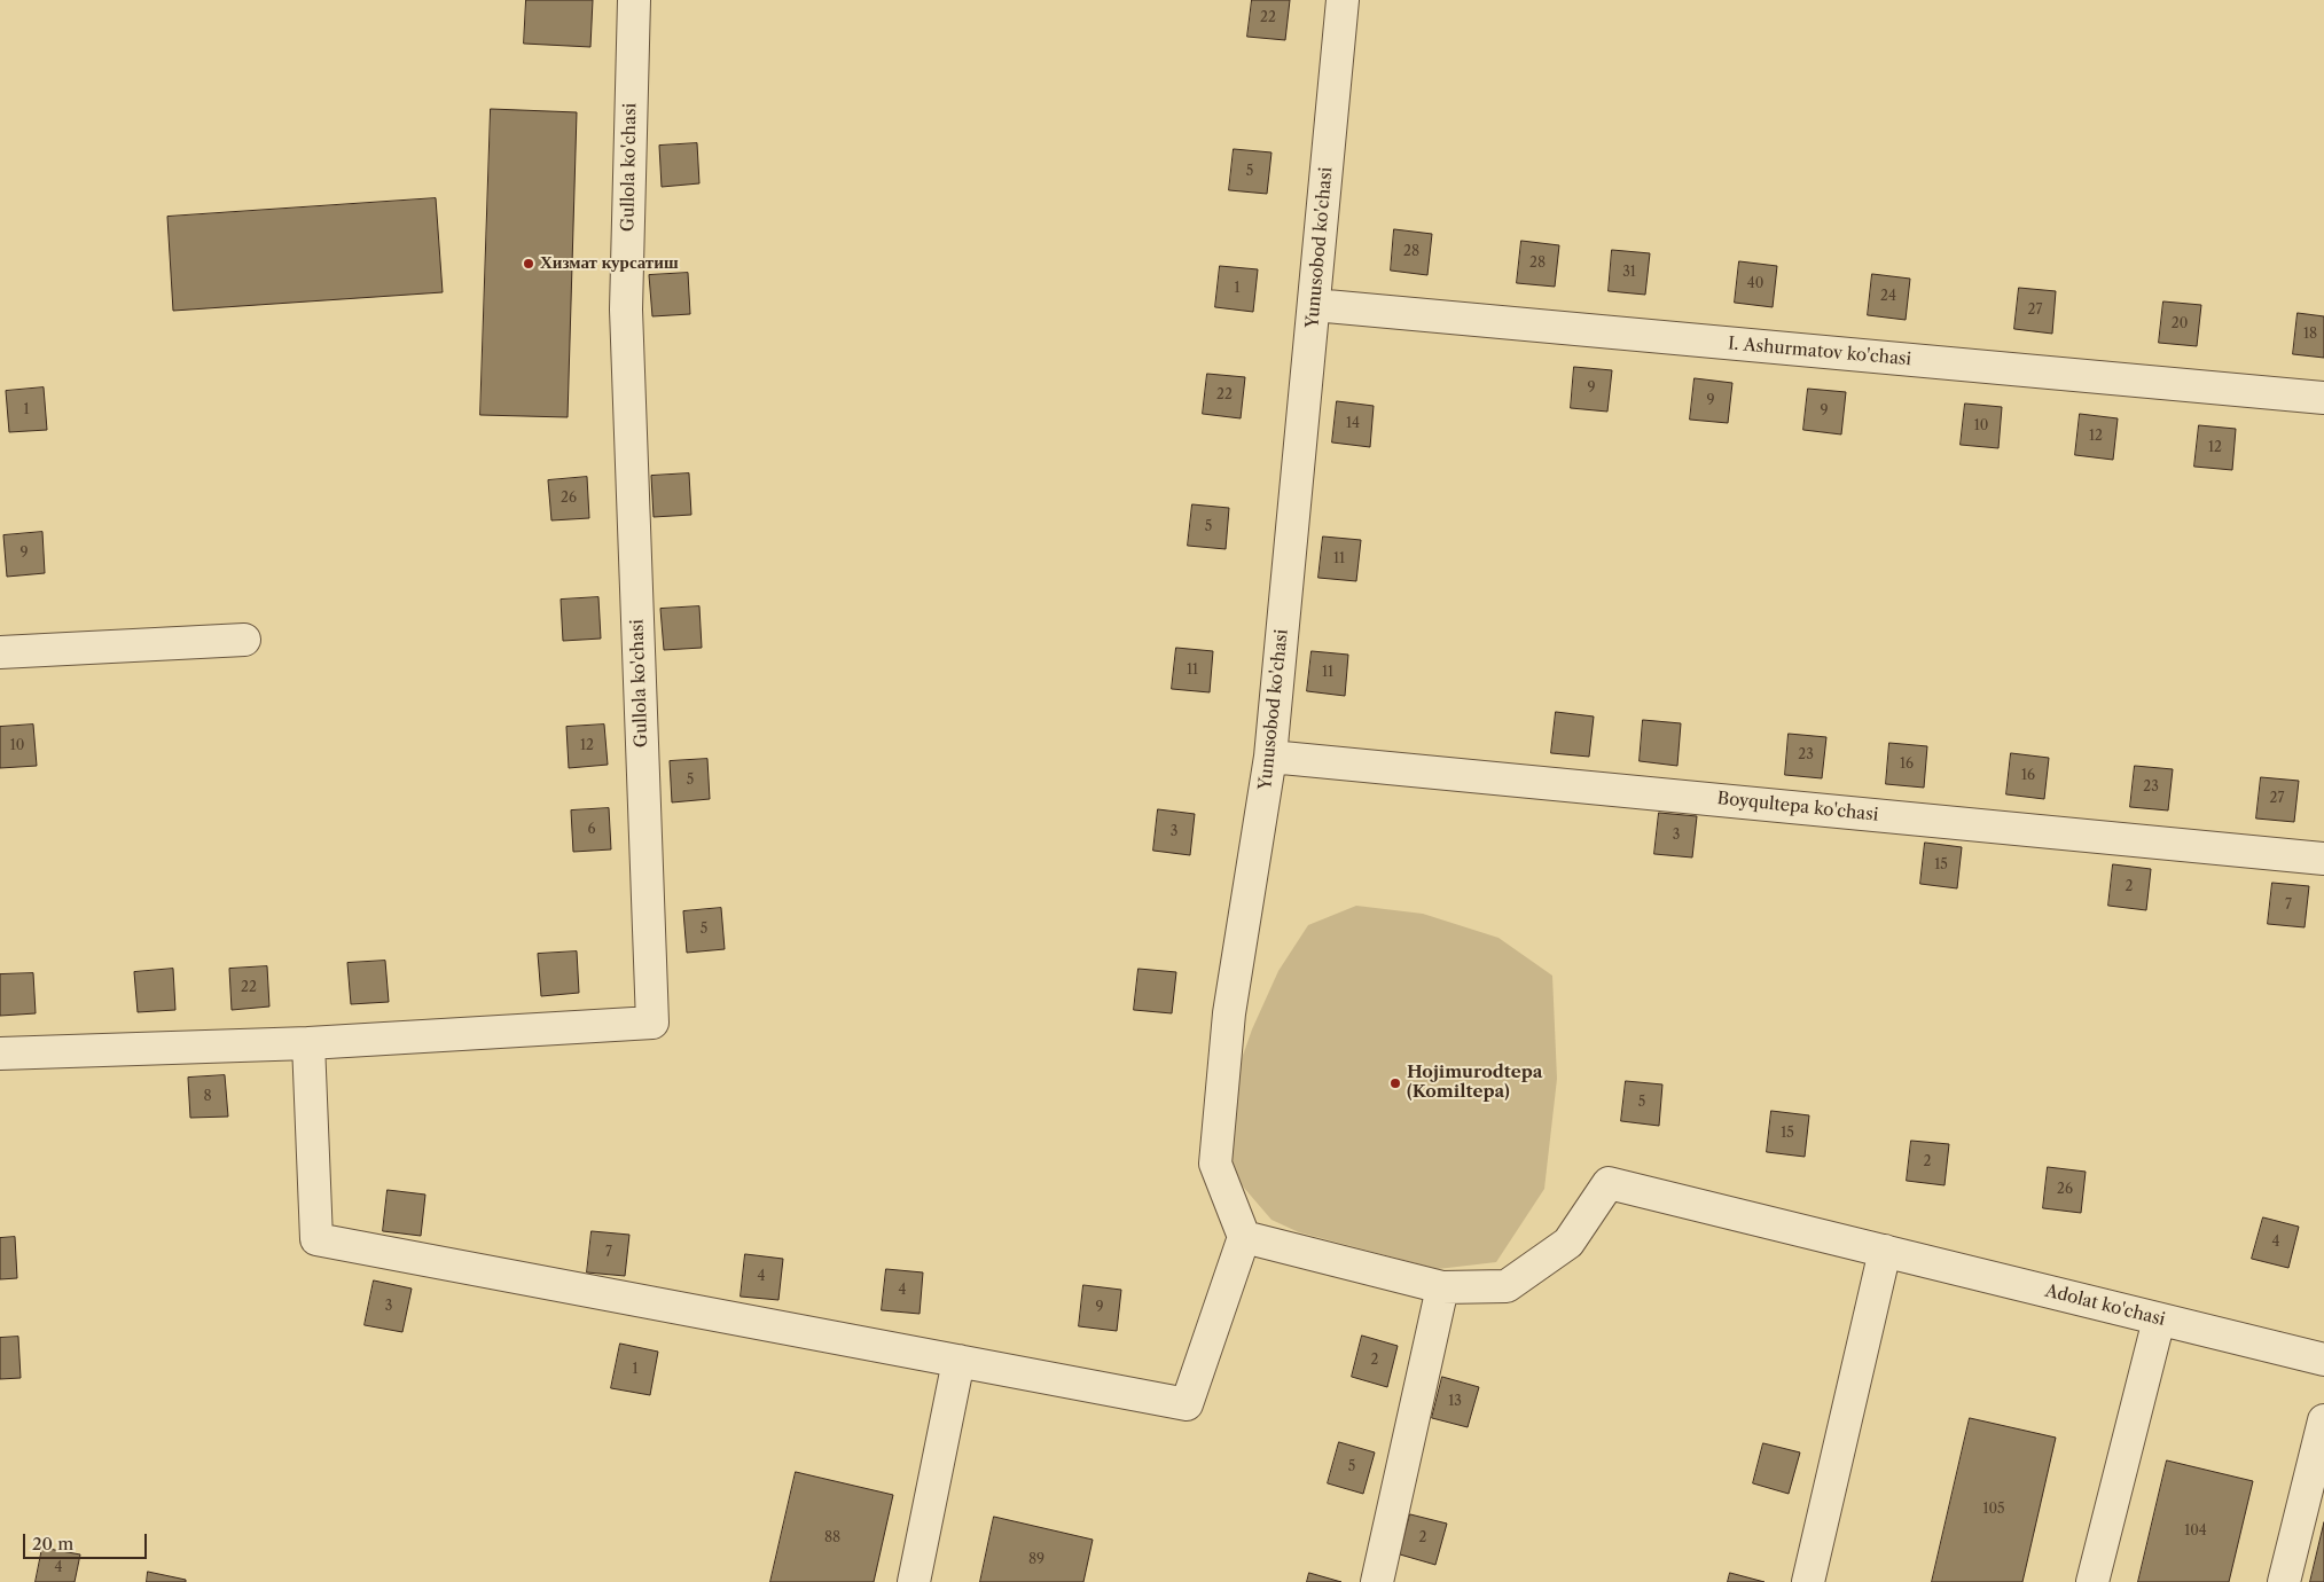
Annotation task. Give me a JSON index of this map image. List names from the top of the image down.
{
  "streets": {
    "street": [
      "Gullola ko'chasi",
      "Yunusobod ko'chasi",
      "I. Ashurmatov ko'chasi",
      "Boyqultepa ko'chasi",
      "Adolat ko'chasi"
    ]
  },
  "crossings": [
    ["Yunusobod ko'chasi", "I. Ashurmatov ko'chasi"],
    ["Yunusobod ko'chasi", "Boyqultepa ko'chasi"]
  ],
  "places": ["Хизмат курсатиш", "Hojimurodtepa (Komiltepa)"],
  "house_numbers": [
    "22",
    "5",
    "28",
    "28",
    "31",
    "40",
    "1",
    "24",
    "27",
    "20",
    "18",
    "9",
    "22",
    "9",
    "1",
    "9",
    "14",
    "10",
    "12",
    "12",
    "26",
    "5",
    "9",
    "11",
    "11",
    "11",
    "10",
    "12",
    "23",
    "16",
    "16",
    "5",
    "23",
    "27",
    "6",
    "3",
    "3",
    "15",
    "2",
    "7",
    "5",
    "22",
    "8",
    "5",
    "15",
    "2",
    "26",
    "4",
    "7",
    "4",
    "4",
    "3",
    "9",
    "2",
    "1",
    "13",
    "5",
    "105",
    "104",
    "88",
    "2",
    "89",
    "4"
  ],
  "scale_bar": "20 m"
}
